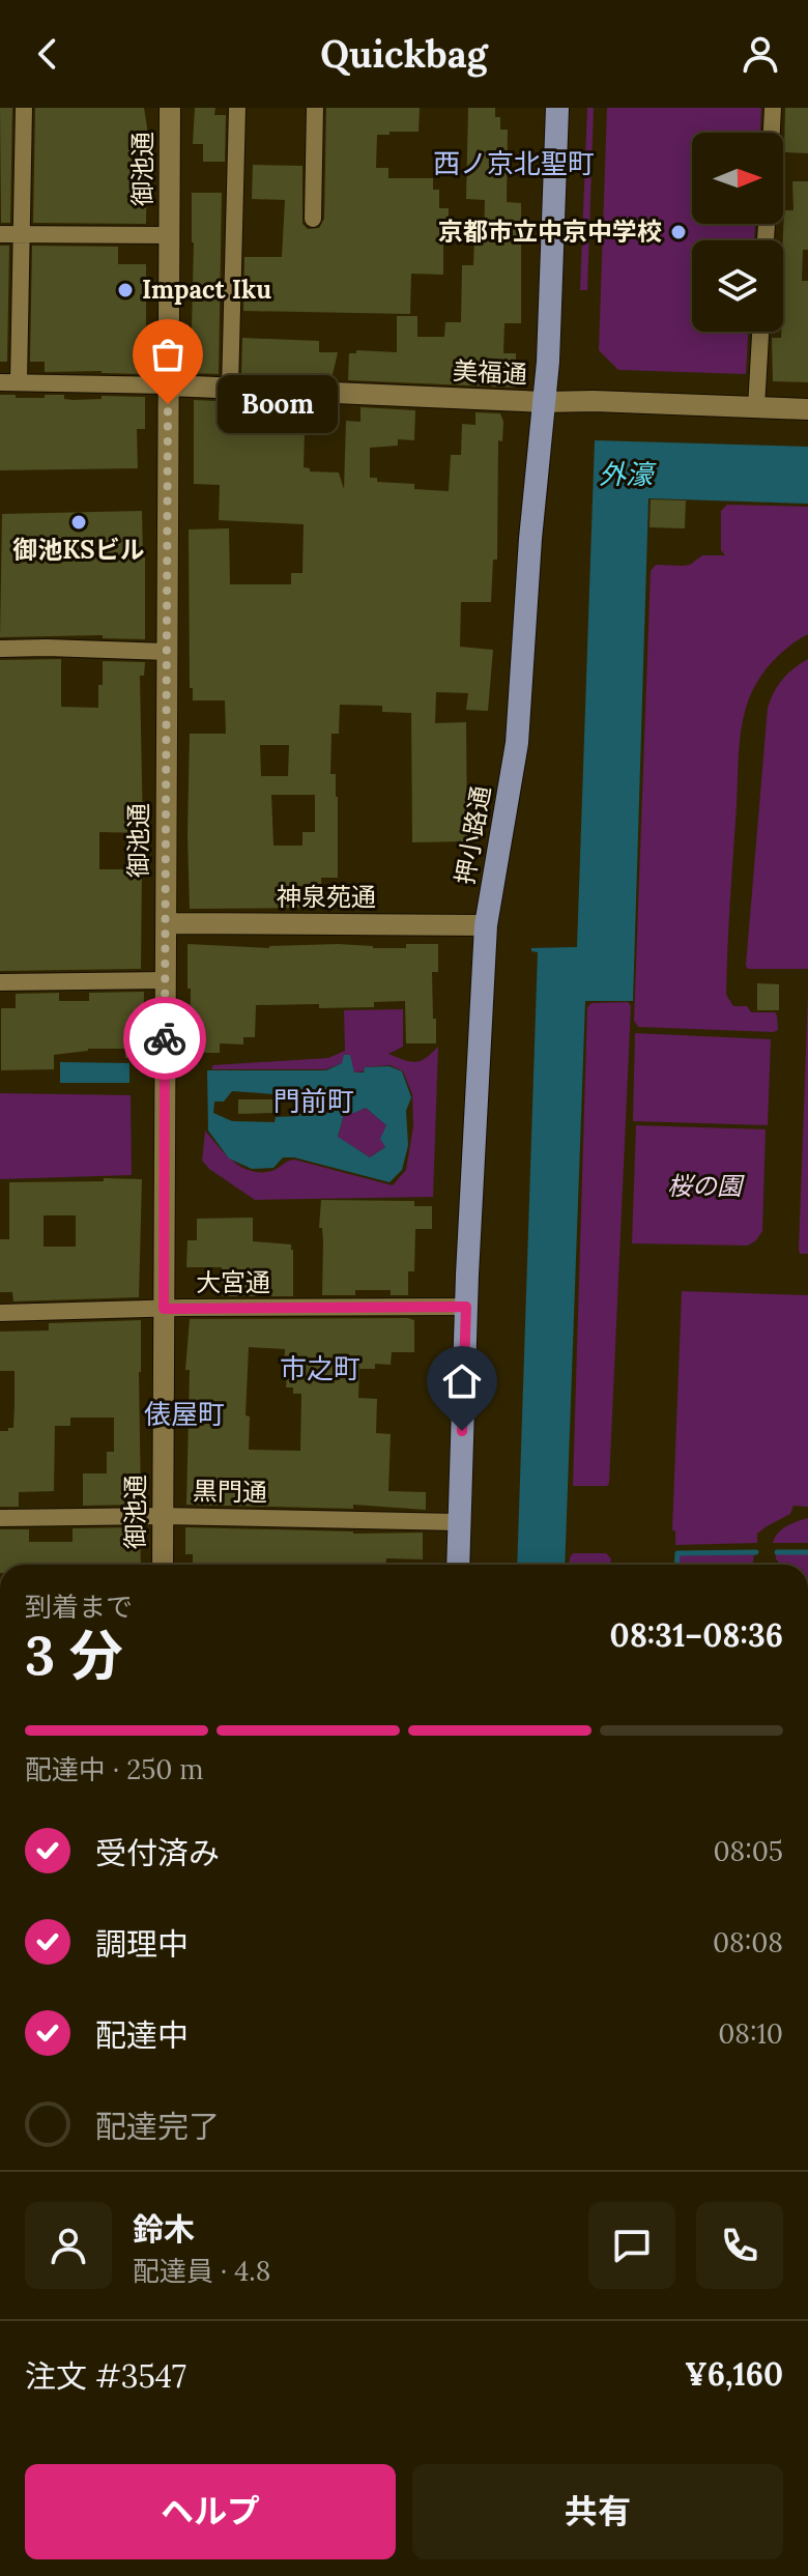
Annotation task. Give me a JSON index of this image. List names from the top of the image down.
{
  "streets": {
    "main road": ["押小路通"],
    "street": [
      "御池通",
      "美福通",
      "神泉苑通",
      "大宮通",
      "黒門通"
    ]
  },
  "crossings": [
    ["御池通", "美福通"],
    ["御池通", "神泉苑通"],
    ["御池通", "大宮通"],
    ["御池通", "黒門通"],
    ["美福通", "押小路通"],
    ["押小路通", "神泉苑通"],
    ["押小路通", "大宮通"],
    ["押小路通", "黒門通"]
  ],
  "districts": [
    "西ノ京北聖町",
    "門前町",
    "市之町",
    "俵屋町"
  ],
  "water": ["外濠"],
  "parks": ["桜の園"],
  "places": [
    "京都市立中京中学校",
    "Impact Iku",
    "Boom",
    "御池KSビル"
  ],
  "north": "right",
  "page": {
    "header": "Quickbag",
    "bubble": "Boom",
    "heading": ["3 分", "到着まで", "08:31–08:36"],
    "panel": [
      "鈴木",
      "配達員 · 4.8",
      "注文 #3547",
      "¥6,160"
    ],
    "bar": "配達中 · 250 m",
    "list": [
      ["受付済み", "08:05"],
      ["調理中", "08:08"],
      ["配達中", "08:10"],
      "配達完了"
    ],
    "buttons": ["ヘルプ", "共有"]
  }
}
